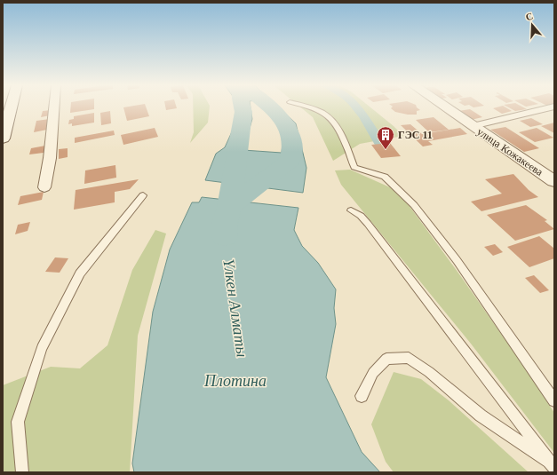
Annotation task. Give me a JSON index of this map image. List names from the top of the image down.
{
  "streets": {
    "street": ["улица Кожакеева"]
  },
  "water": ["Үлкен Алматы", "Плотина"],
  "places": {
    "building": ["ГЭС 11"]
  },
  "north": "top"
}
